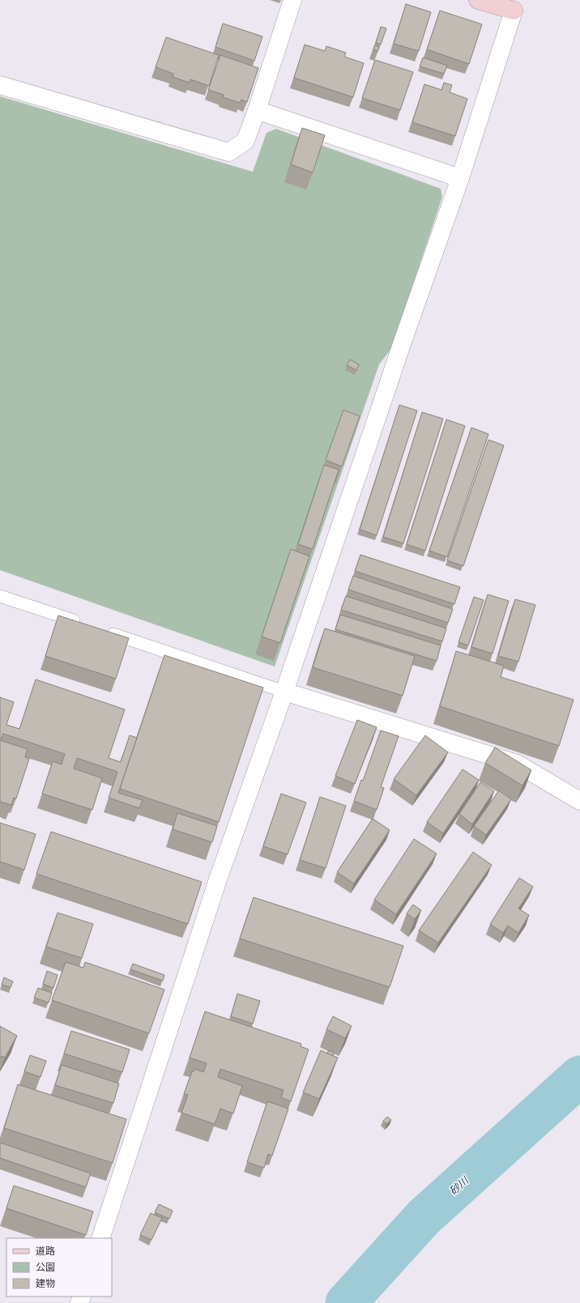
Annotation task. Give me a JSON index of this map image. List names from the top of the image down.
{
  "water": ["砂川"],
  "legend": ["道路", "公園", "建物"]
}
